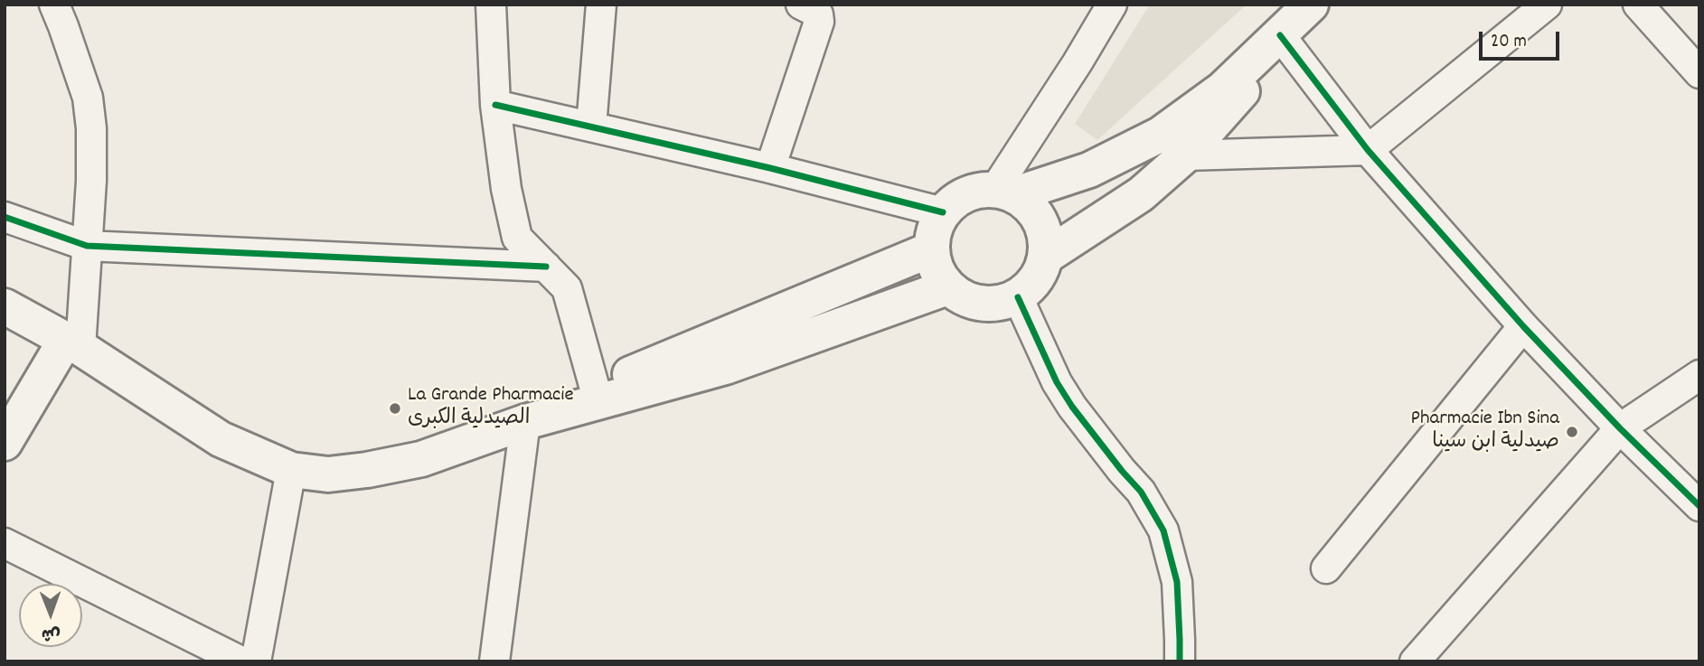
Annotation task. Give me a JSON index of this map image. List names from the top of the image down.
{
  "places": ["La Grande Pharmacie الصيدلية الكبرى", "Pharmacie Ibn Sina صيدلية ابن سينا"],
  "scale_bar": "20 m",
  "north": "bottom"
}
